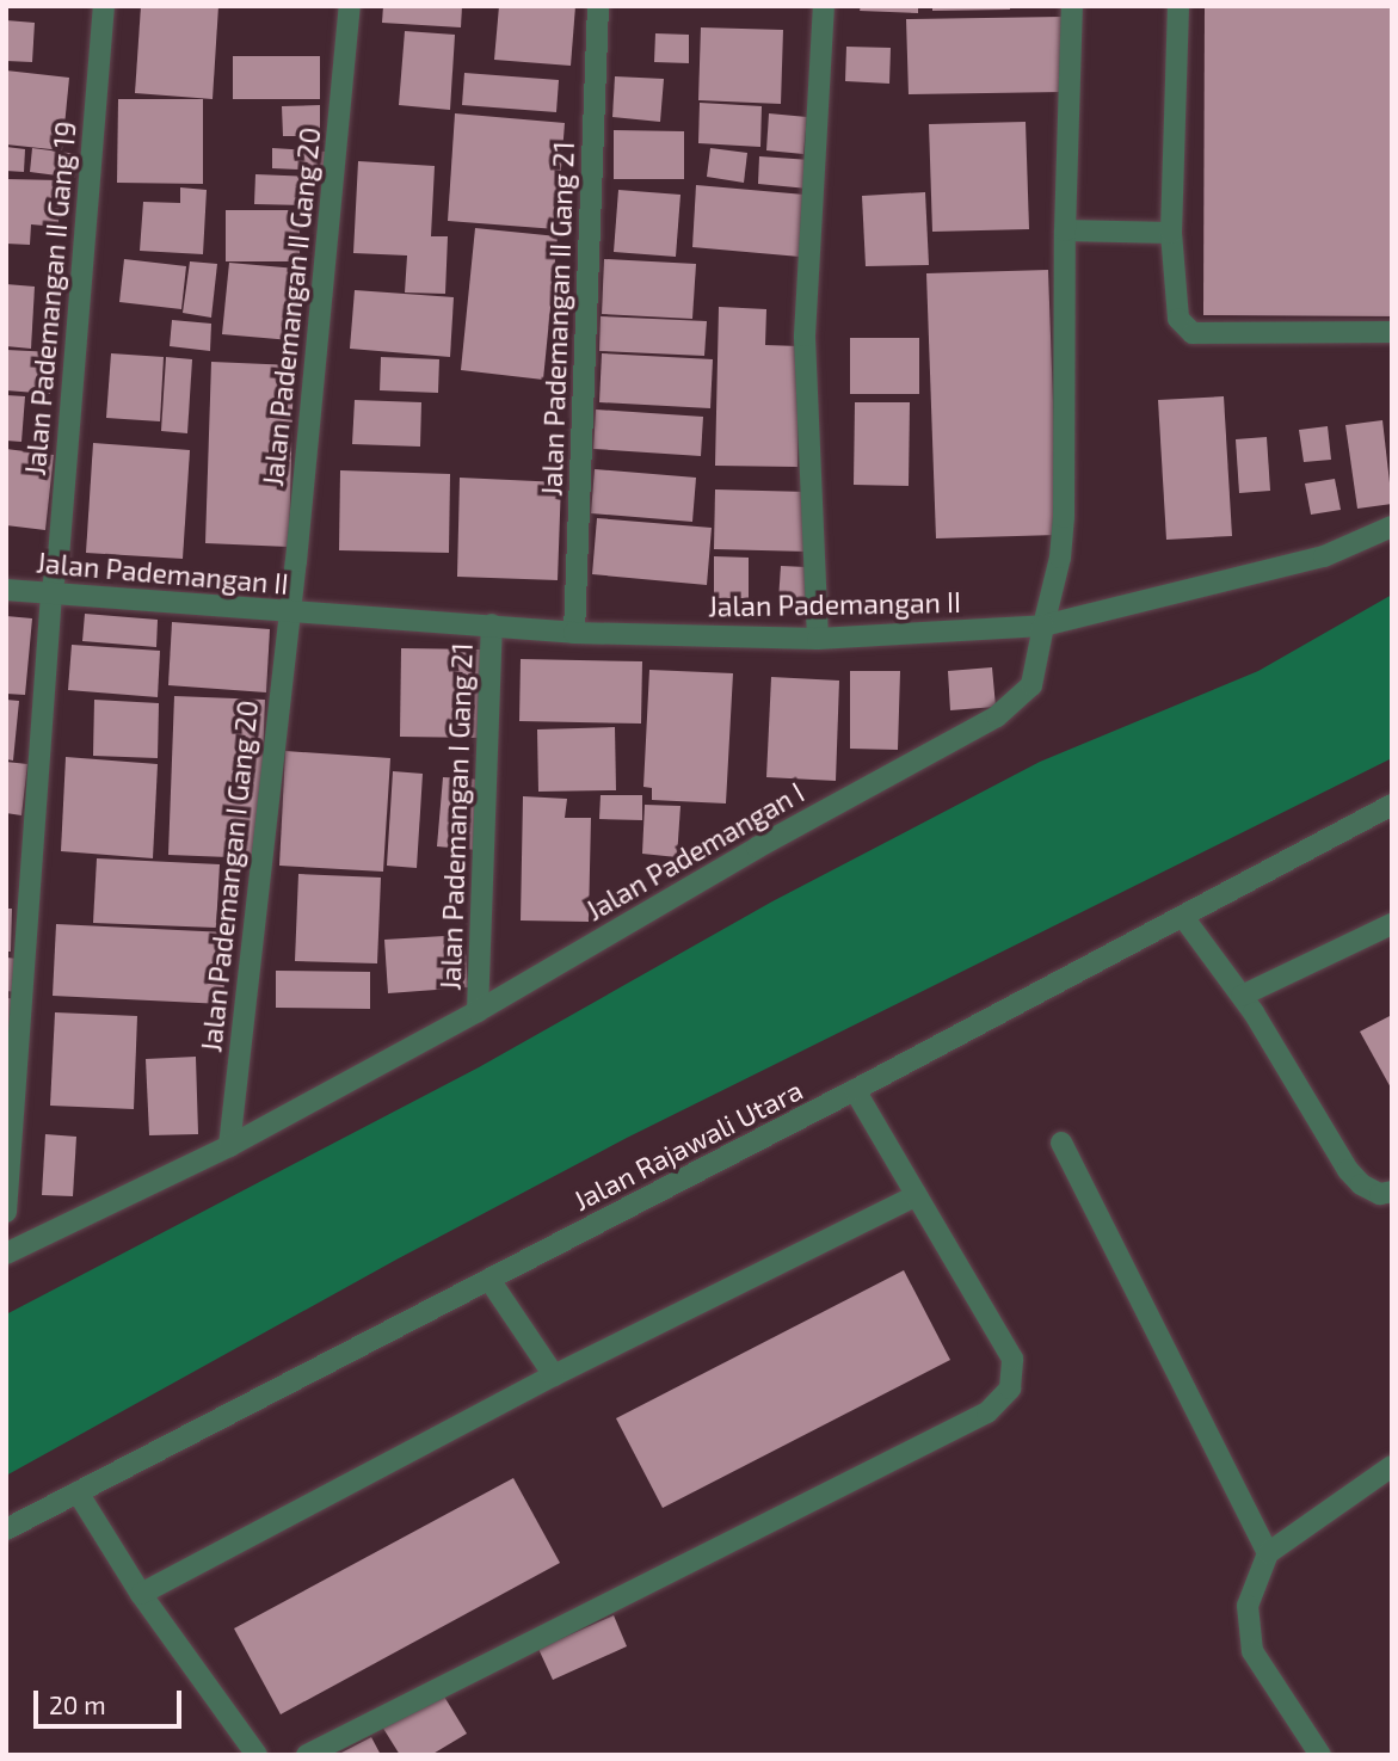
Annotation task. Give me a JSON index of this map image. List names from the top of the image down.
{
  "streets": {
    "street": [
      "Jalan Pademangan II Gang 19",
      "Jalan Pademangan II Gang 20",
      "Jalan Pademangan II Gang 21",
      "Jalan Pademangan II",
      "Jalan Pademangan I Gang 21",
      "Jalan Pademangan I",
      "Jalan Pademangan I Gang 20",
      "Jalan Rajawali Utara"
    ]
  },
  "crossings": [
    ["Jalan Pademangan II Gang 19", "Jalan Pademangan II"],
    ["Jalan Pademangan II Gang 20", "Jalan Pademangan II"],
    ["Jalan Pademangan II Gang 20", "Jalan Pademangan I Gang 20"],
    ["Jalan Pademangan II Gang 21", "Jalan Pademangan II"],
    ["Jalan Pademangan II", "Jalan Pademangan I Gang 21"],
    ["Jalan Pademangan II", "Jalan Pademangan I"],
    ["Jalan Pademangan II", "Jalan Pademangan I Gang 20"],
    ["Jalan Pademangan I Gang 21", "Jalan Pademangan I"],
    ["Jalan Pademangan I", "Jalan Pademangan I Gang 20"]
  ],
  "scale_bar": "20 m"
}
